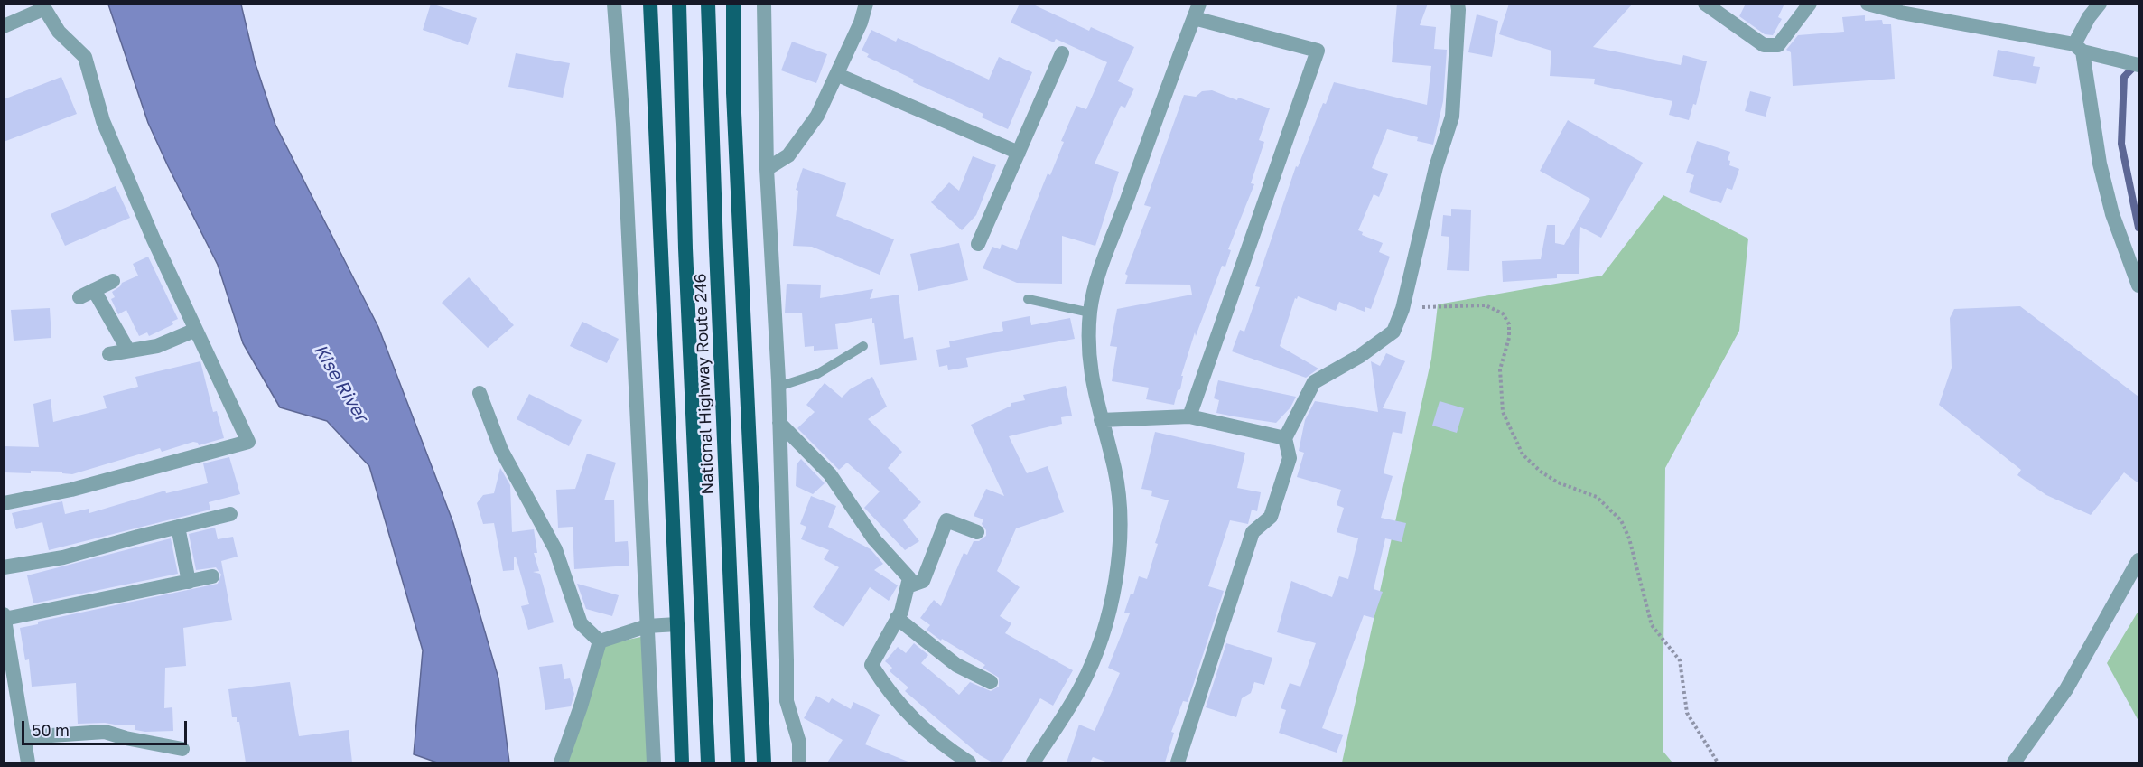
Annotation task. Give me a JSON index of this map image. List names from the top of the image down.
{
  "streets": {
    "highway": ["National Highway Route 246"]
  },
  "water": ["Kise River"],
  "scale_bar": "50 m"
}
